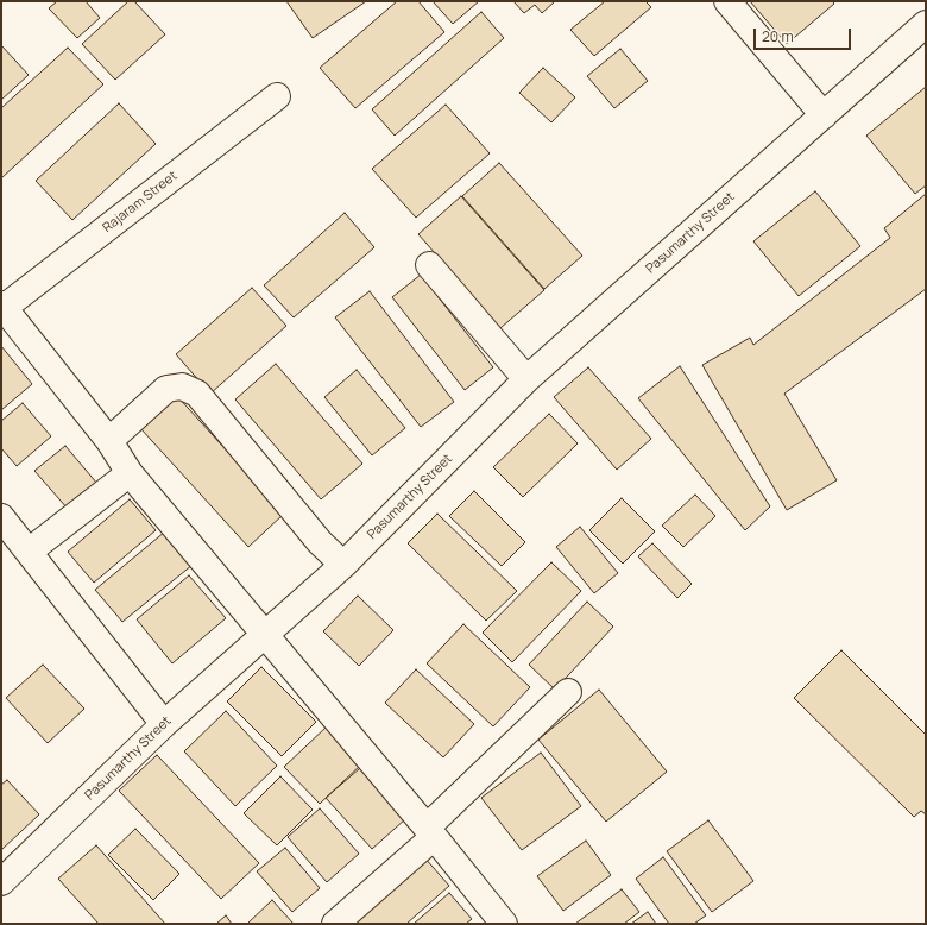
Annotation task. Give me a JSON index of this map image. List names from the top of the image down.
{
  "streets": {
    "street": ["Rajaram Street", "Pasumarthy Street"]
  },
  "scale_bar": "20 m"
}
